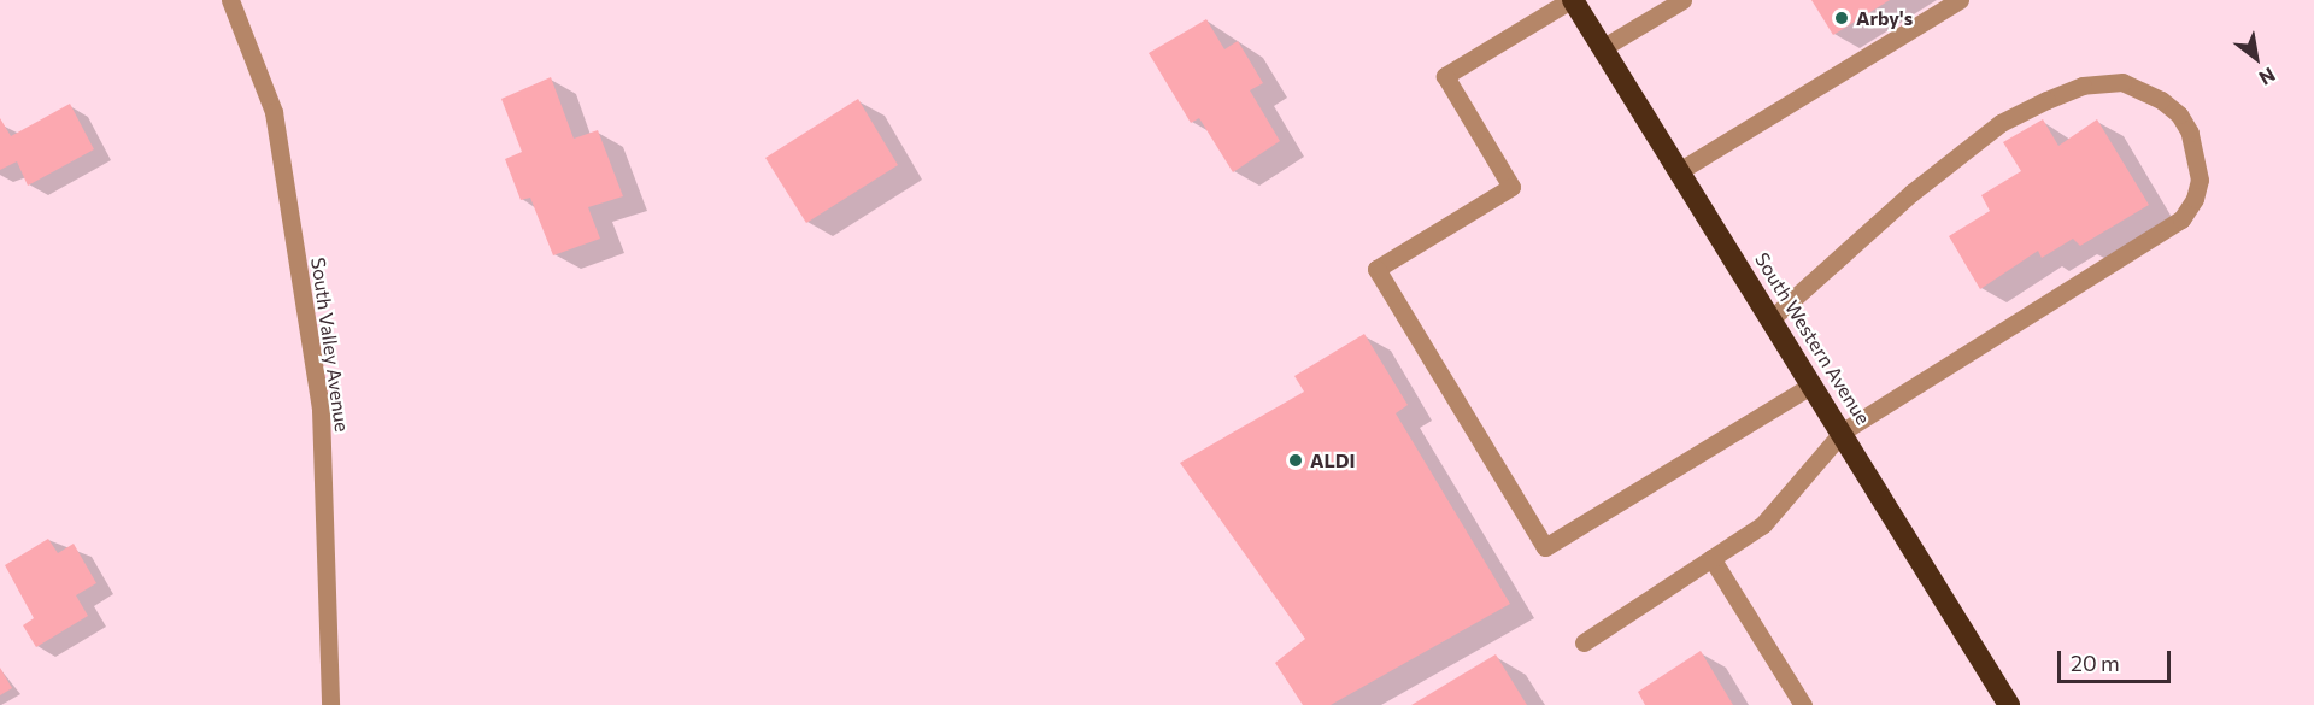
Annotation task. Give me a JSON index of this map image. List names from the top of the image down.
{
  "streets": {
    "highway": ["South Western Avenue"],
    "street": ["South Valley Avenue"]
  },
  "places": ["Arby's", "ALDI"],
  "scale_bar": "20 m",
  "north": "bottom right"
}
